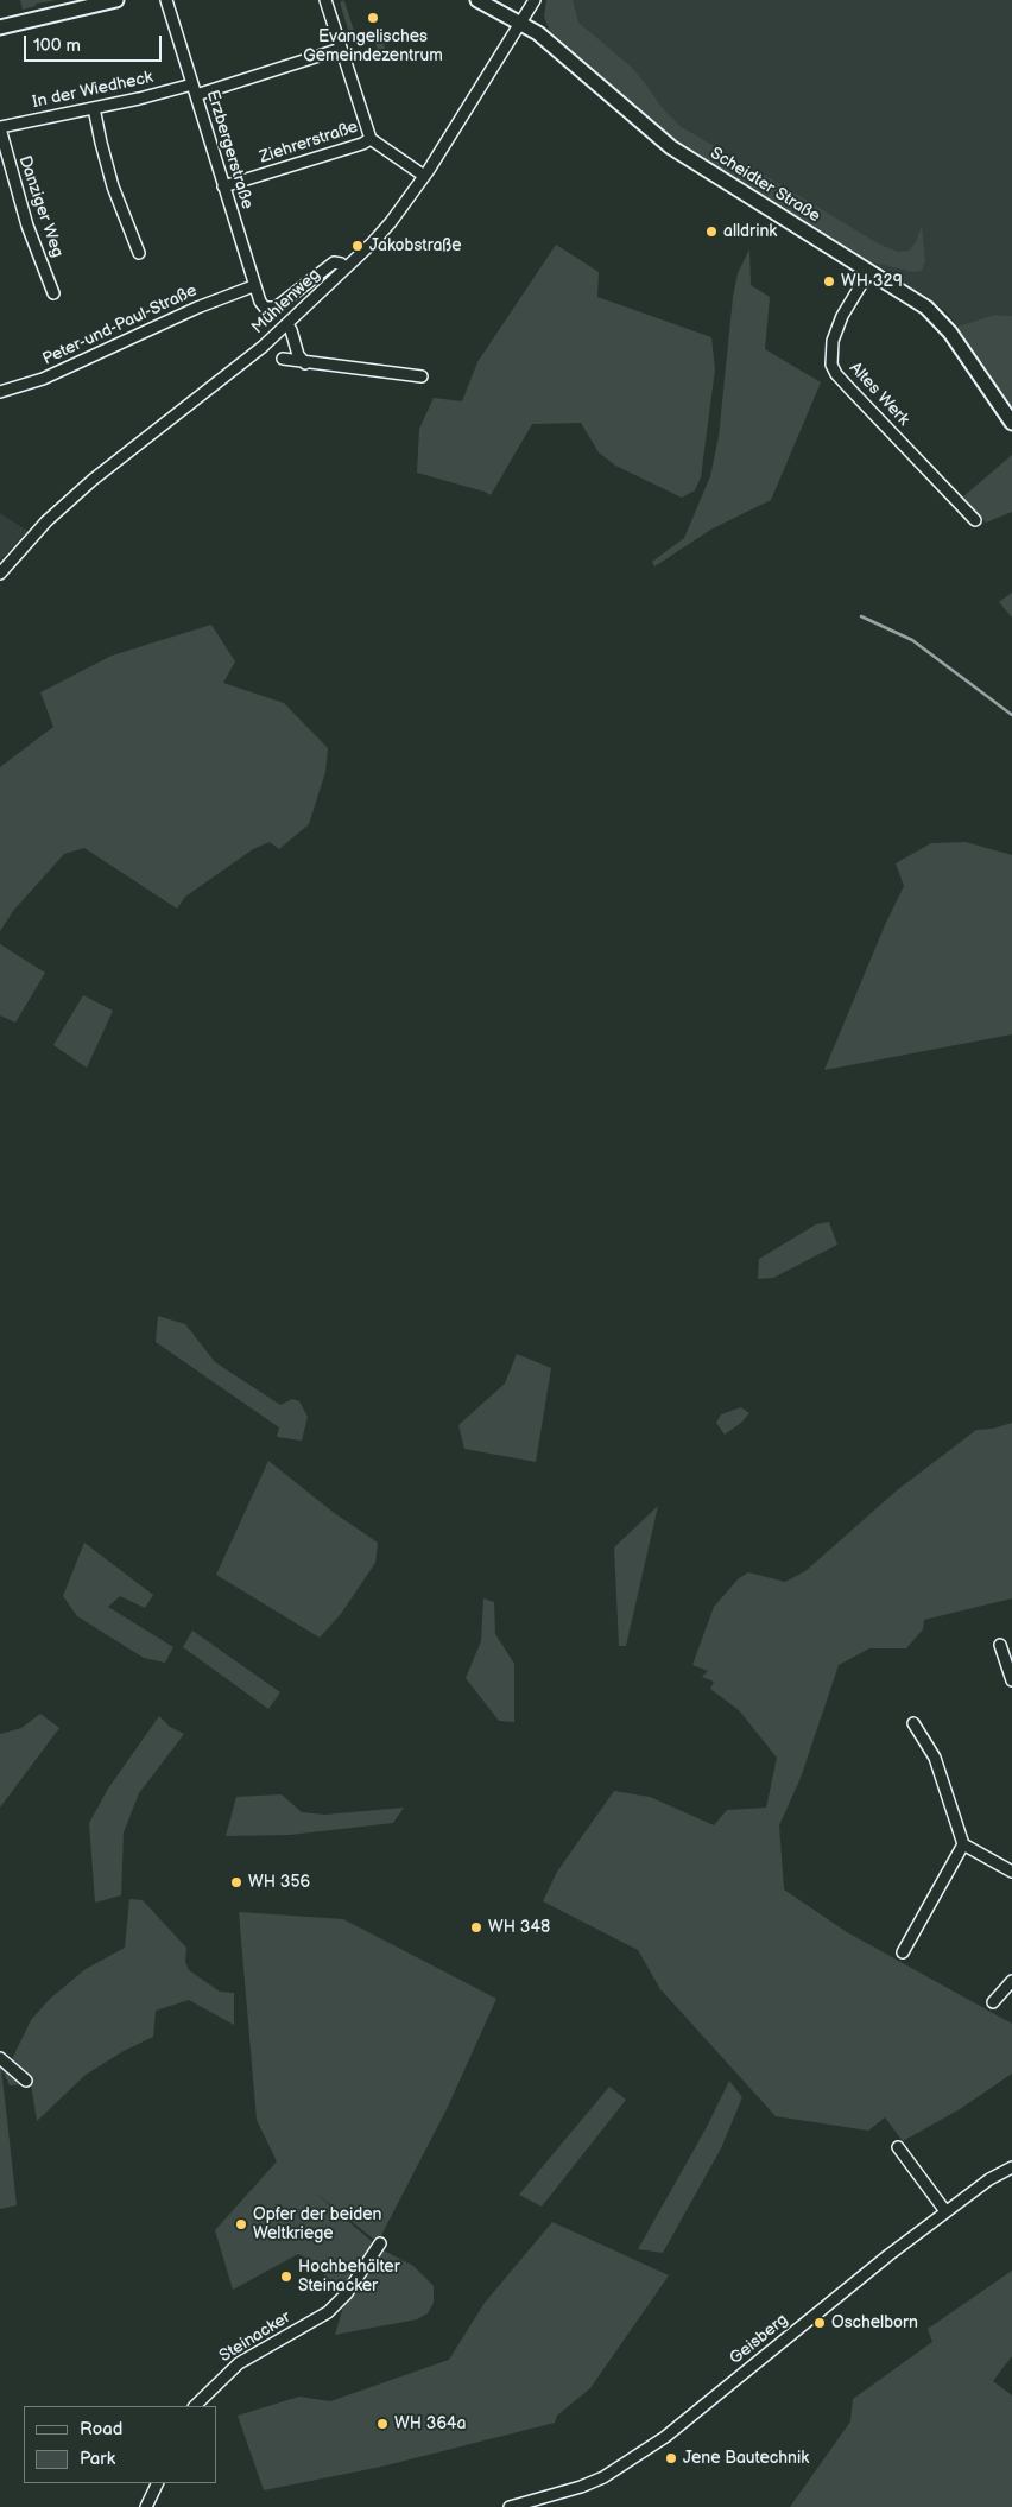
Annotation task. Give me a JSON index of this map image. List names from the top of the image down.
{
  "streets": {
    "main road": ["Scheidter Straße"],
    "street": [
      "In der Wiedheck",
      "Ziehrerstraße",
      "Erzbergerstraße",
      "Danziger Weg",
      "Mühlenweg",
      "Peter-und-Paul-Straße",
      "Altes Werk",
      "Steinacker",
      "Geisberg"
    ]
  },
  "crossings": [
    ["In der Wiedheck", "Erzbergerstraße"],
    ["In der Wiedheck", "Danziger Weg"],
    ["Ziehrerstraße", "Erzbergerstraße"],
    ["Erzbergerstraße", "Mühlenweg"],
    ["Erzbergerstraße", "Peter-und-Paul-Straße"],
    ["Scheidter Straße", "Mühlenweg"],
    ["Scheidter Straße", "Altes Werk"]
  ],
  "places": [
    "Evangelisches Gemeindezentrum",
    "alldrink",
    "Jakobstraße",
    "WH 329",
    "WH 356",
    "WH 348",
    "Opfer der beiden Weltkriege",
    "Hochbehälter Steinacker",
    "Oschelborn",
    "WH 364a",
    "Jene Bautechnik"
  ],
  "legend": ["Road", "Park"],
  "scale_bar": "100 m"
}
